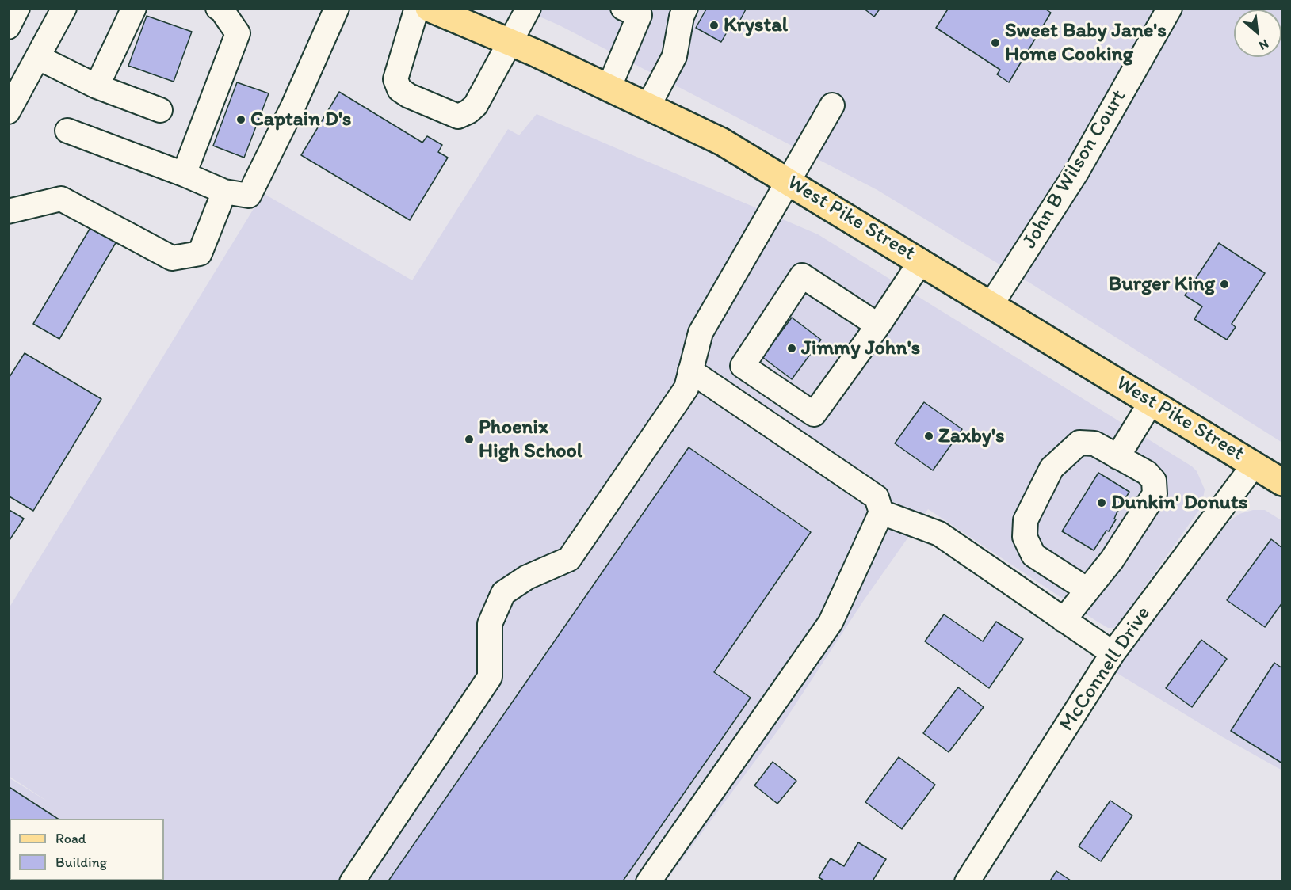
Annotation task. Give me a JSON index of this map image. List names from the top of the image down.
{
  "streets": {
    "main road": ["West Pike Street"],
    "street": ["John B Wilson Court", "McConnell Drive"]
  },
  "crossings": [
    ["John B Wilson Court", "West Pike Street"],
    ["West Pike Street", "McConnell Drive"]
  ],
  "places": [
    "Krystal",
    "Sweet Baby Jane's Home Cooking",
    "Captain D's",
    "Burger King",
    "Jimmy John's",
    "Zaxby's",
    "Phoenix High School",
    "Dunkin' Donuts"
  ],
  "legend": ["Road", "Building"],
  "north": "bottom right"
}
